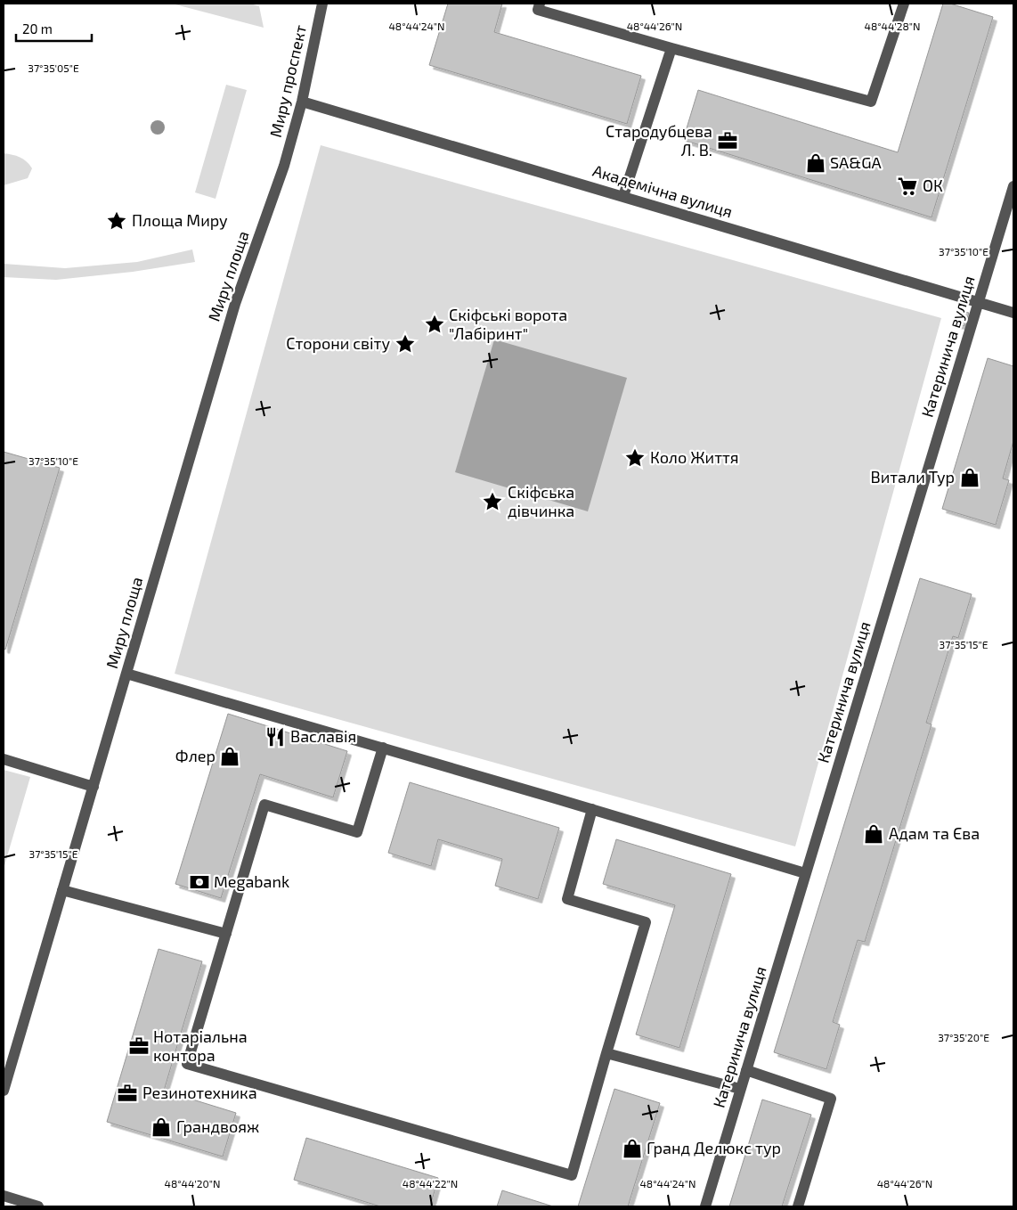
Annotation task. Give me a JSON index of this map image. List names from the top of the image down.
{
  "streets": {
    "street": [
      "Миру проспект",
      "Академічна вулиця",
      "Миру площа",
      "Катеринича вулиця"
    ]
  },
  "crossings": [
    ["Миру проспект", "Академічна вулиця"],
    ["Миру проспект", "Миру площа"],
    ["Академічна вулиця", "Катеринича вулиця"]
  ],
  "places": {
    "office": ["Стародубцева Л. В.", "Нотаріальна контора", "Резинотехника"],
    "shop": [
      "SA&GA",
      "Витали Тур",
      "Флер",
      "Адам та Єва",
      "Грандвояж",
      "Гранд Делюкс тур"
    ],
    "supermarket": ["ОК"],
    "place": [
      "Площа Миру",
      "Скіфські ворота \"Лабіринт\"",
      "Сторони світу",
      "Коло Життя",
      "Скіфська дівчинка"
    ],
    "restaurant": ["Ваславія"],
    "bank": ["Megabank"]
  },
  "scale_bar": "20 m",
  "coordinates": [
    "48°44'24\"N",
    "48°44'26\"N",
    "48°44'28\"N",
    "37°35'05\"E",
    "37°35'10\"E",
    "37°35'15\"E",
    "37°35'20\"E",
    "48°44'20\"N",
    "48°44'22\"N"
  ]
}
